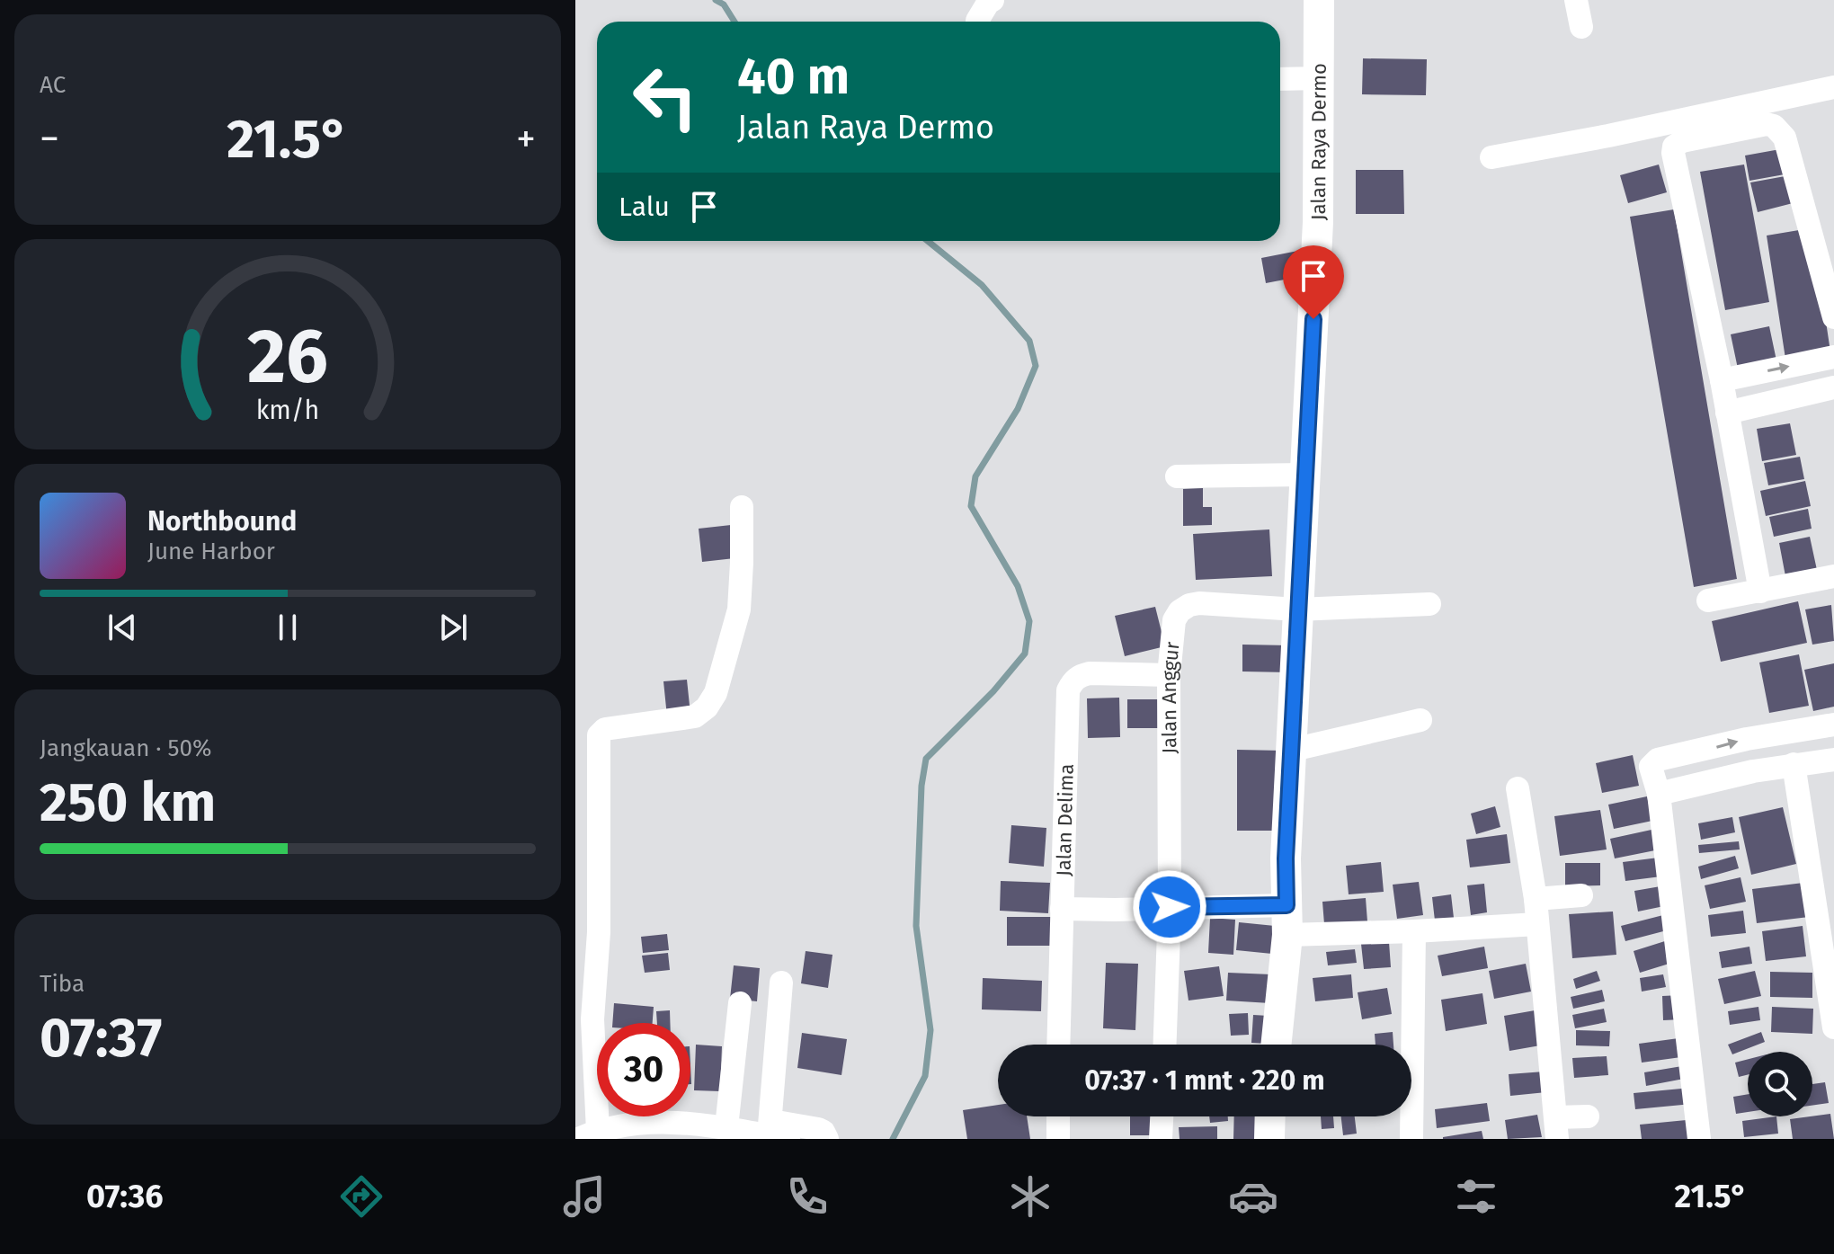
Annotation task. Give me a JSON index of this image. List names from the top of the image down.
{
  "streets": {
    "street": ["Jalan Raya Dermo", "Jalan Anggur", "Jalan Delima"]
  },
  "crossings": [
    ["Jalan Raya Dermo", "Jalan Anggur"],
    ["Jalan Anggur", "Jalan Delima"]
  ],
  "page": {
    "tile": [
      "AC",
      ["Jangkauan · 50%", "250 km"],
      ["Tiba", "07:37"]
    ],
    "turn": ["40 m", "Jalan Raya Dermo"],
    "heat": ["−", "21.5°", "+"],
    "then": "Lalu",
    "song": ["Northbound", "June Harbor"],
    "limit": "30",
    "trip": "07:37 · 1 mnt · 220 m",
    "tabs": ["07:36", "21.5°"],
    "gauge": ["26", "km/h"]
  }
}
